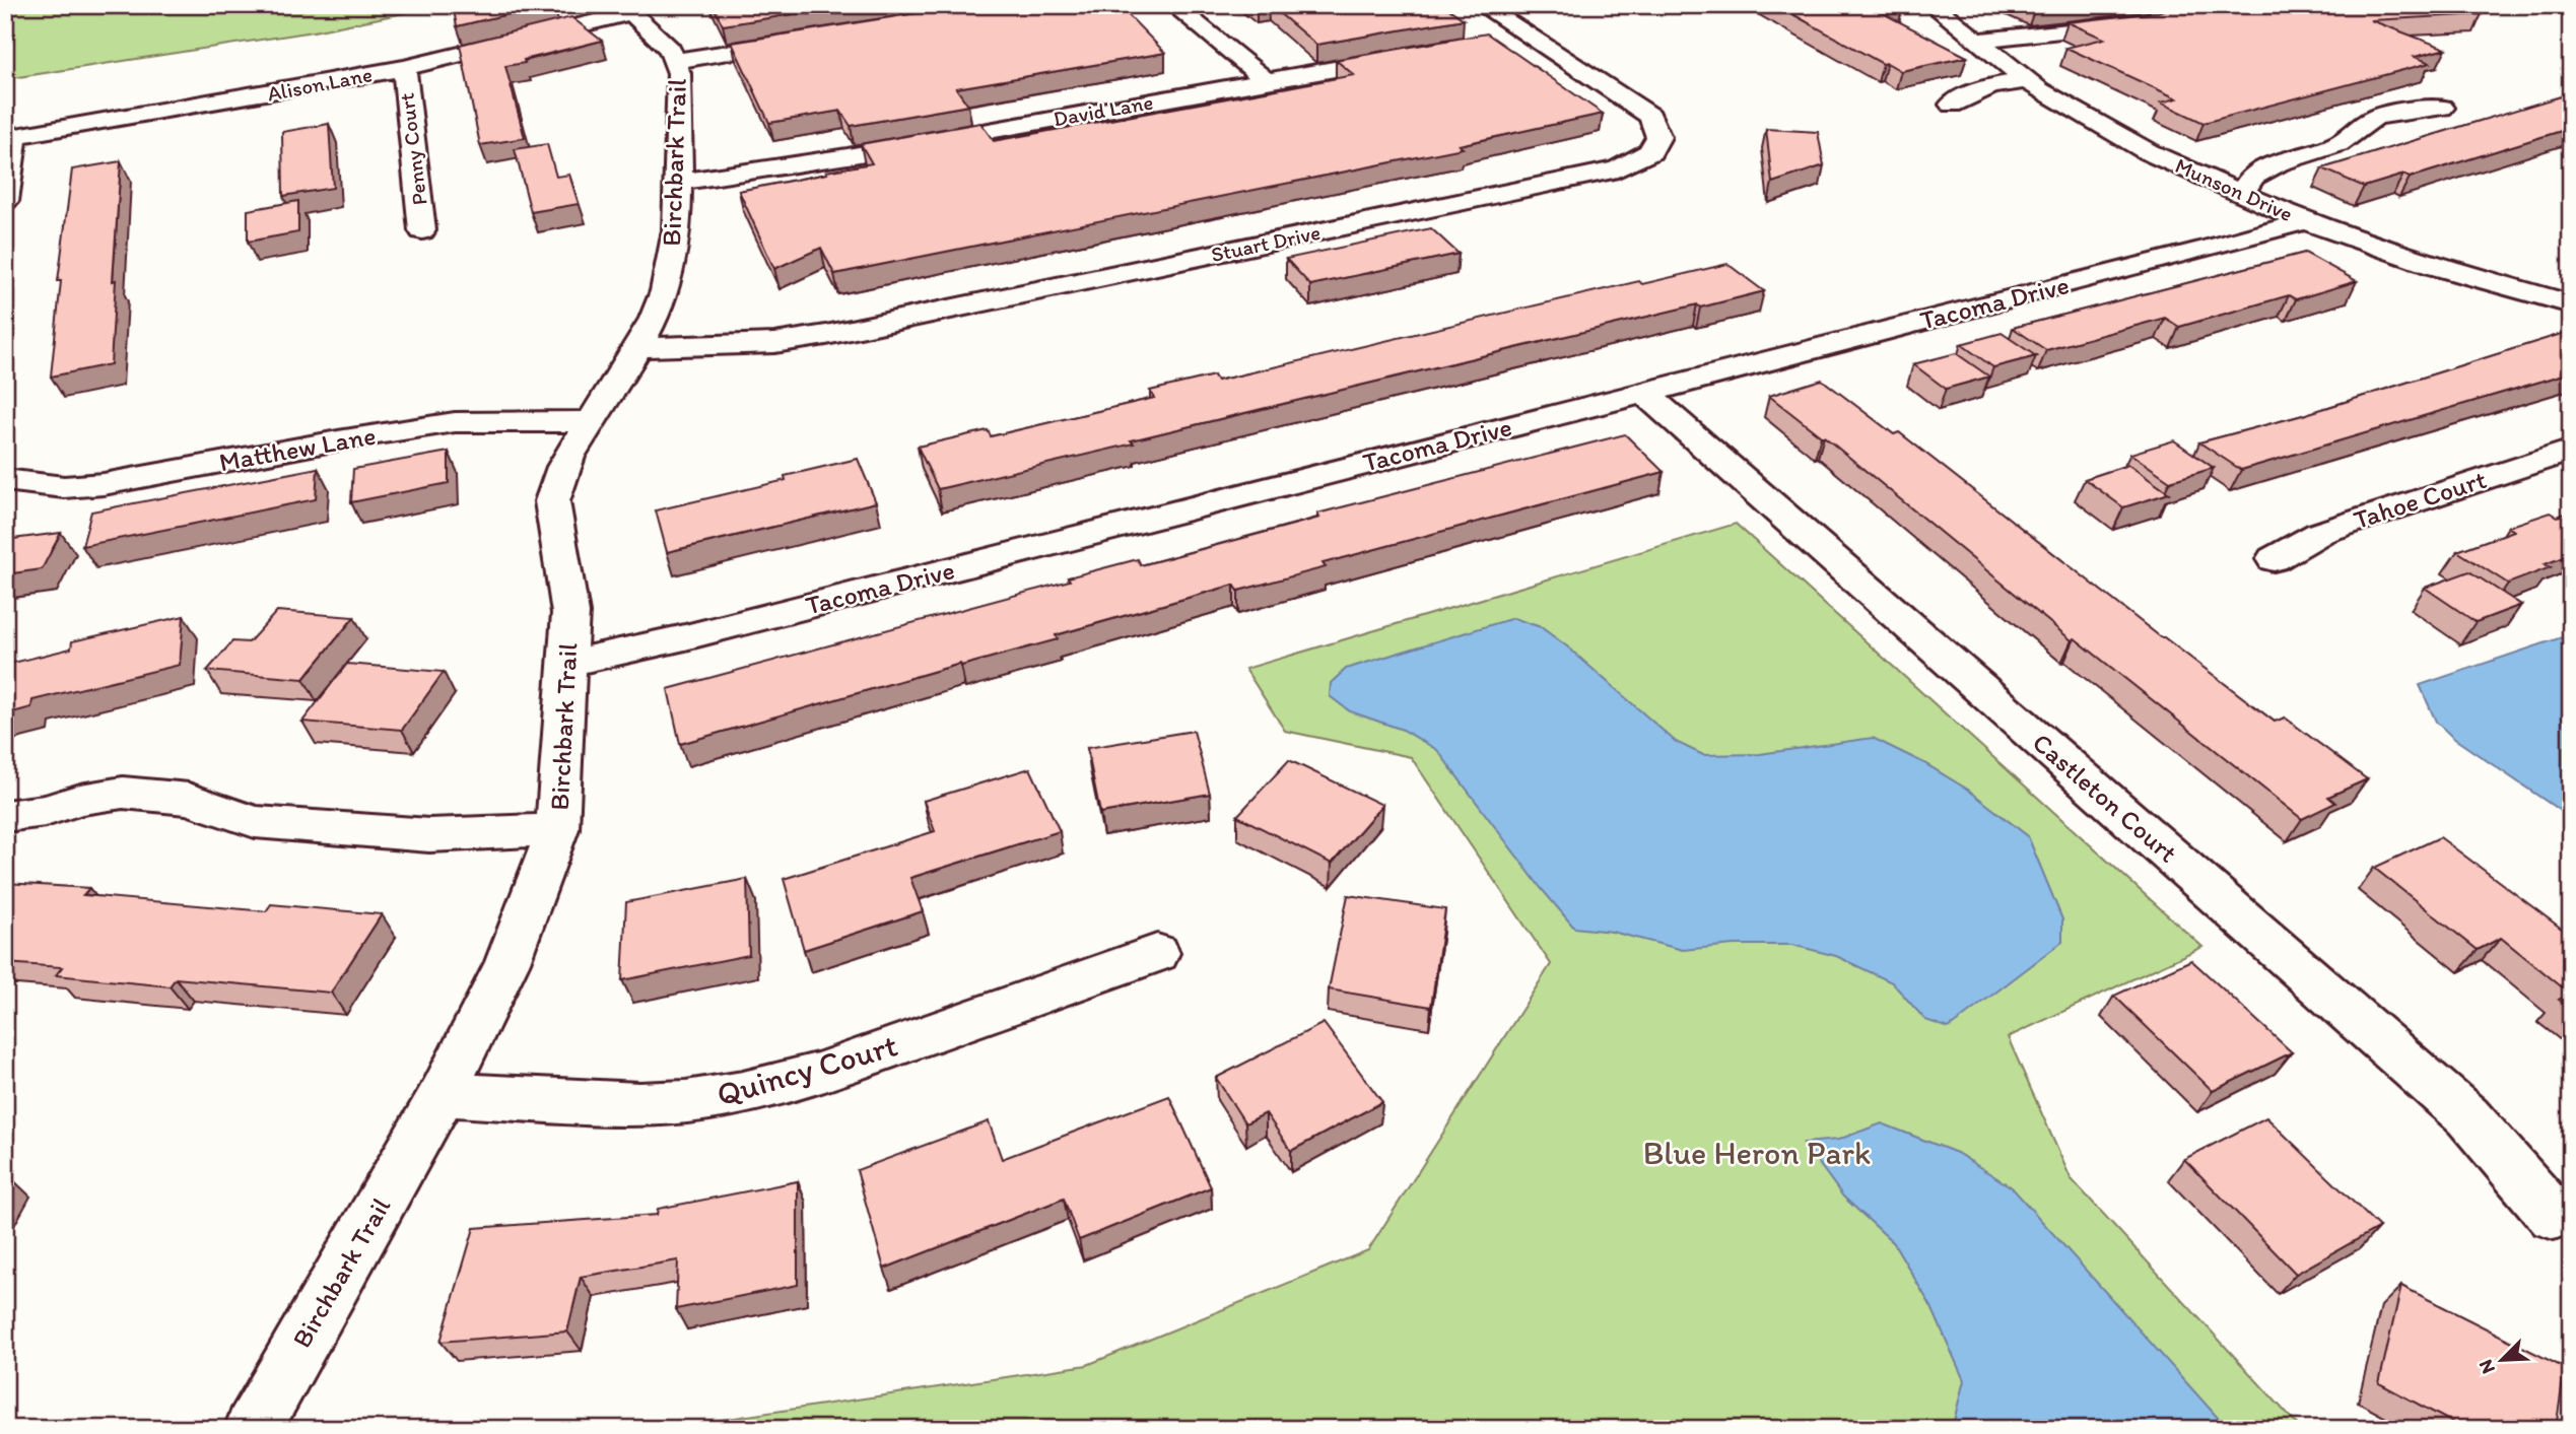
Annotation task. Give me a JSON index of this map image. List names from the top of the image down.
{
  "streets": {
    "street": [
      "Alison Lane",
      "David Lane",
      "Penny Court",
      "Birchbark Trail",
      "Munson Drive",
      "Stuart Drive",
      "Tacoma Drive",
      "Matthew Lane",
      "Tahoe Court",
      "Castleton Court",
      "Quincy Court"
    ]
  },
  "crossings": [
    ["Alison Lane", "Penny Court"],
    ["Alison Lane", "Birchbark Trail"],
    ["David Lane", "Birchbark Trail"],
    ["Birchbark Trail", "Stuart Drive"],
    ["Birchbark Trail", "Tacoma Drive"],
    ["Birchbark Trail", "Matthew Lane"],
    ["Birchbark Trail", "Quincy Court"],
    ["Munson Drive", "Tacoma Drive"],
    ["Tacoma Drive", "Castleton Court"]
  ],
  "parks": ["Blue Heron Park"],
  "north": "bottom left"
}
